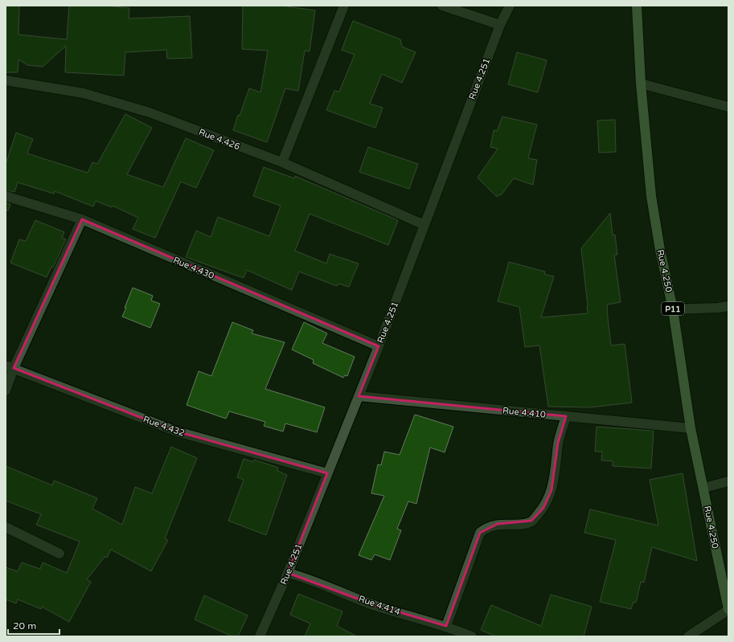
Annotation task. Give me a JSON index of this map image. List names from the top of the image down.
{
  "streets": {
    "main road": ["Rue 4.250", "P11"],
    "street": [
      "Rue 4.251",
      "Rue 4.426",
      "Rue 4.430",
      "Rue 4.410",
      "Rue 4.432",
      "Rue 4.414"
    ]
  },
  "crossings": [
    ["Rue 4.251", "Rue 4.426"],
    ["Rue 4.251", "Rue 4.430"],
    ["Rue 4.251", "Rue 4.410"],
    ["Rue 4.251", "Rue 4.432"],
    ["Rue 4.251", "Rue 4.414"],
    ["Rue 4.250", "Rue 4.410"]
  ],
  "scale_bar": "20 m"
}
